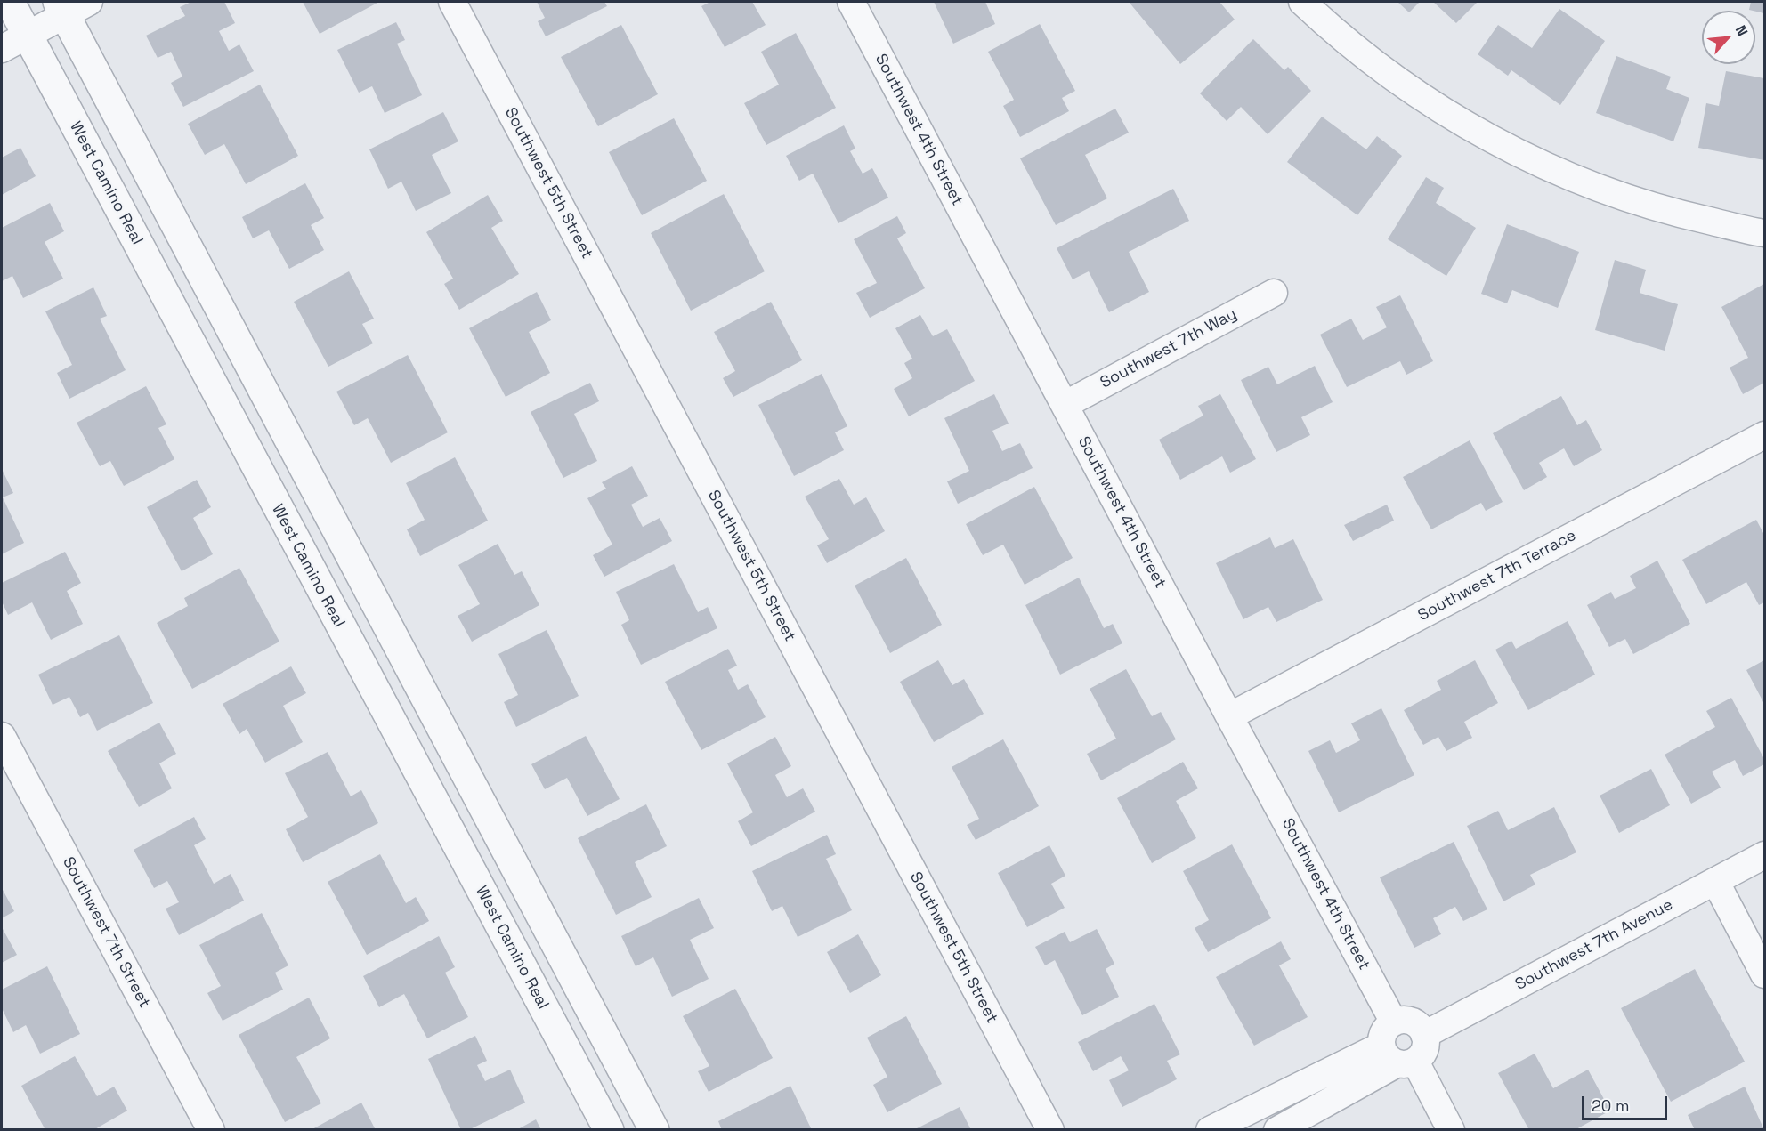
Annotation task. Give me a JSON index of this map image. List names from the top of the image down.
{
  "streets": {
    "street": [
      "Southwest 4th Street",
      "West Camino Real",
      "Southwest 5th Street",
      "Southwest 7th Way",
      "Southwest 7th Terrace",
      "Southwest 7th Street",
      "Southwest 7th Avenue"
    ]
  },
  "crossings": [
    ["Southwest 4th Street", "Southwest 7th Way"],
    ["Southwest 4th Street", "Southwest 7th Terrace"],
    ["Southwest 4th Street", "Southwest 7th Avenue"]
  ],
  "scale_bar": "20 m",
  "north": "top right"
}
